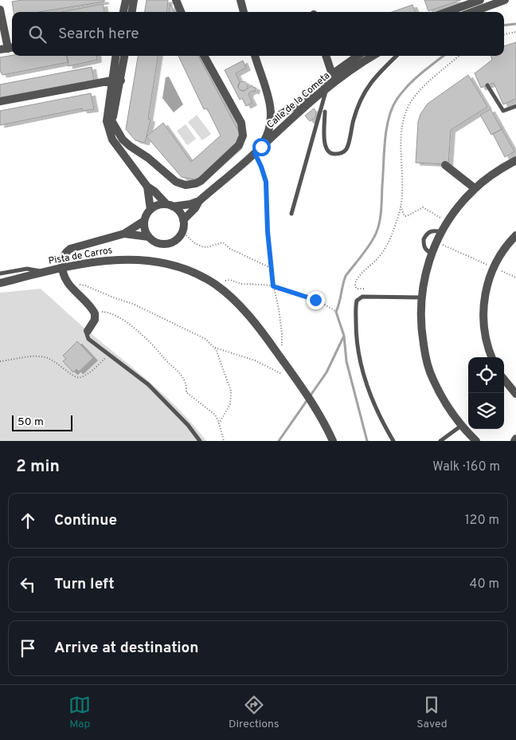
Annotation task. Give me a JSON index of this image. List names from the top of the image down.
{
  "streets": {
    "street": ["Calle de la Cometa", "Pista de Carros"]
  },
  "scale_bar": "50 m",
  "page": {
    "search": "Search here",
    "scale": "50 m",
    "heading": ["2 min", "Walk · 160 m"],
    "list": [
      ["Continue", "120 m"],
      ["Turn left", "40 m"],
      "Arrive at destination"
    ],
    "nav": ["Map", "Directions", "Saved"]
  }
}
